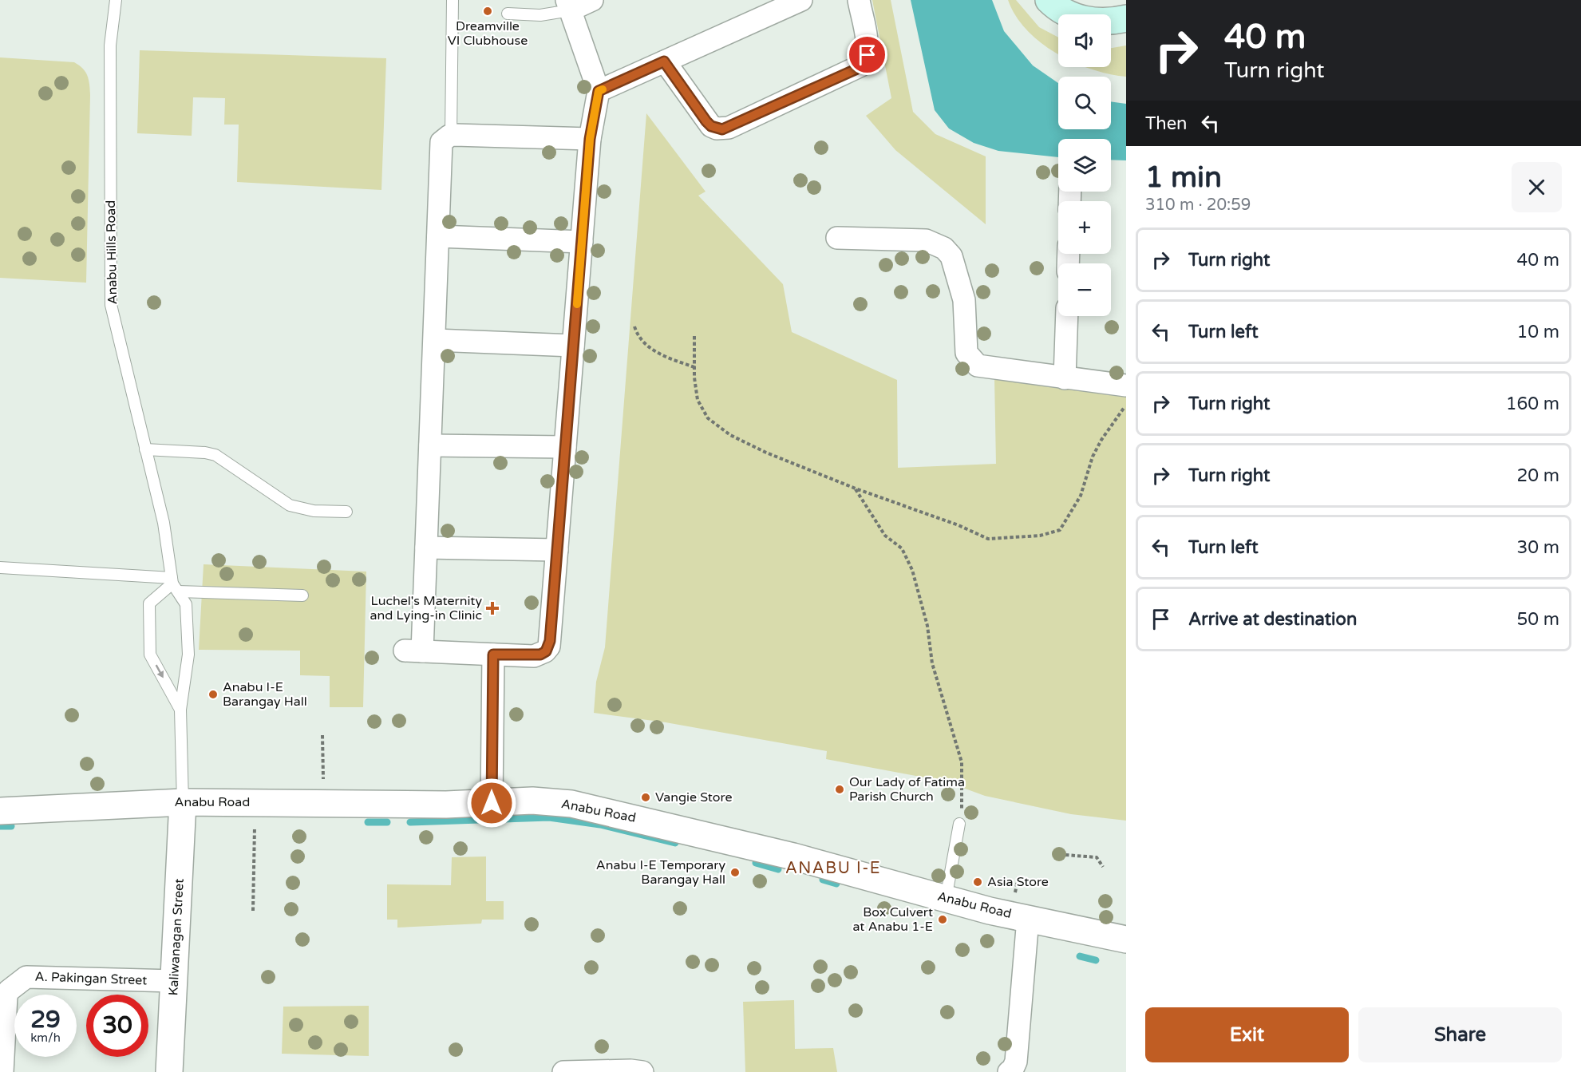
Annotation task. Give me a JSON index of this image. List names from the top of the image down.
{
  "streets": {
    "street": ["Anabu Road", "Kaliwanagan Street", "A. Pakingan Street"],
    "lane": ["Anabu Hills Road"]
  },
  "crossings": [
    ["Anabu Hills Road", "Anabu Road"],
    ["Anabu Hills Road", "Kaliwanagan Street"],
    ["Anabu Road", "Kaliwanagan Street"],
    ["Kaliwanagan Street", "A. Pakingan Street"]
  ],
  "districts": ["ANABU I-E"],
  "places": {
    "other": [
      "Dreamville VI Clubhouse",
      "Anabu I-E Barangay Hall",
      "Our Lady of Fatima Parish Church",
      "Vangie Store",
      "Anabu I-E Temporary Barangay Hall",
      "Asia Store",
      "Box Culvert at Anabu 1-E"
    ],
    "health": ["Luchel's Maternity and Lying-in Clinic"]
  },
  "page": {
    "turn": ["40 m", "Turn right"],
    "map_buttons": ["+", "−"],
    "then": "Then",
    "heading": ["1 min", "310 m · 20:59"],
    "list": [
      {
        "name": "Turn right",
        "value": "40 m"
      },
      {
        "name": "Turn left",
        "value": "10 m"
      },
      {
        "name": "Turn right",
        "value": "160 m"
      },
      {
        "name": "Turn right",
        "value": "20 m"
      },
      {
        "name": "Turn left",
        "value": "30 m"
      },
      {
        "name": "Arrive at destination",
        "value": "50 m"
      }
    ],
    "speed": "29 km/h",
    "limit": "30",
    "buttons": ["Exit", "Share"]
  }
}
